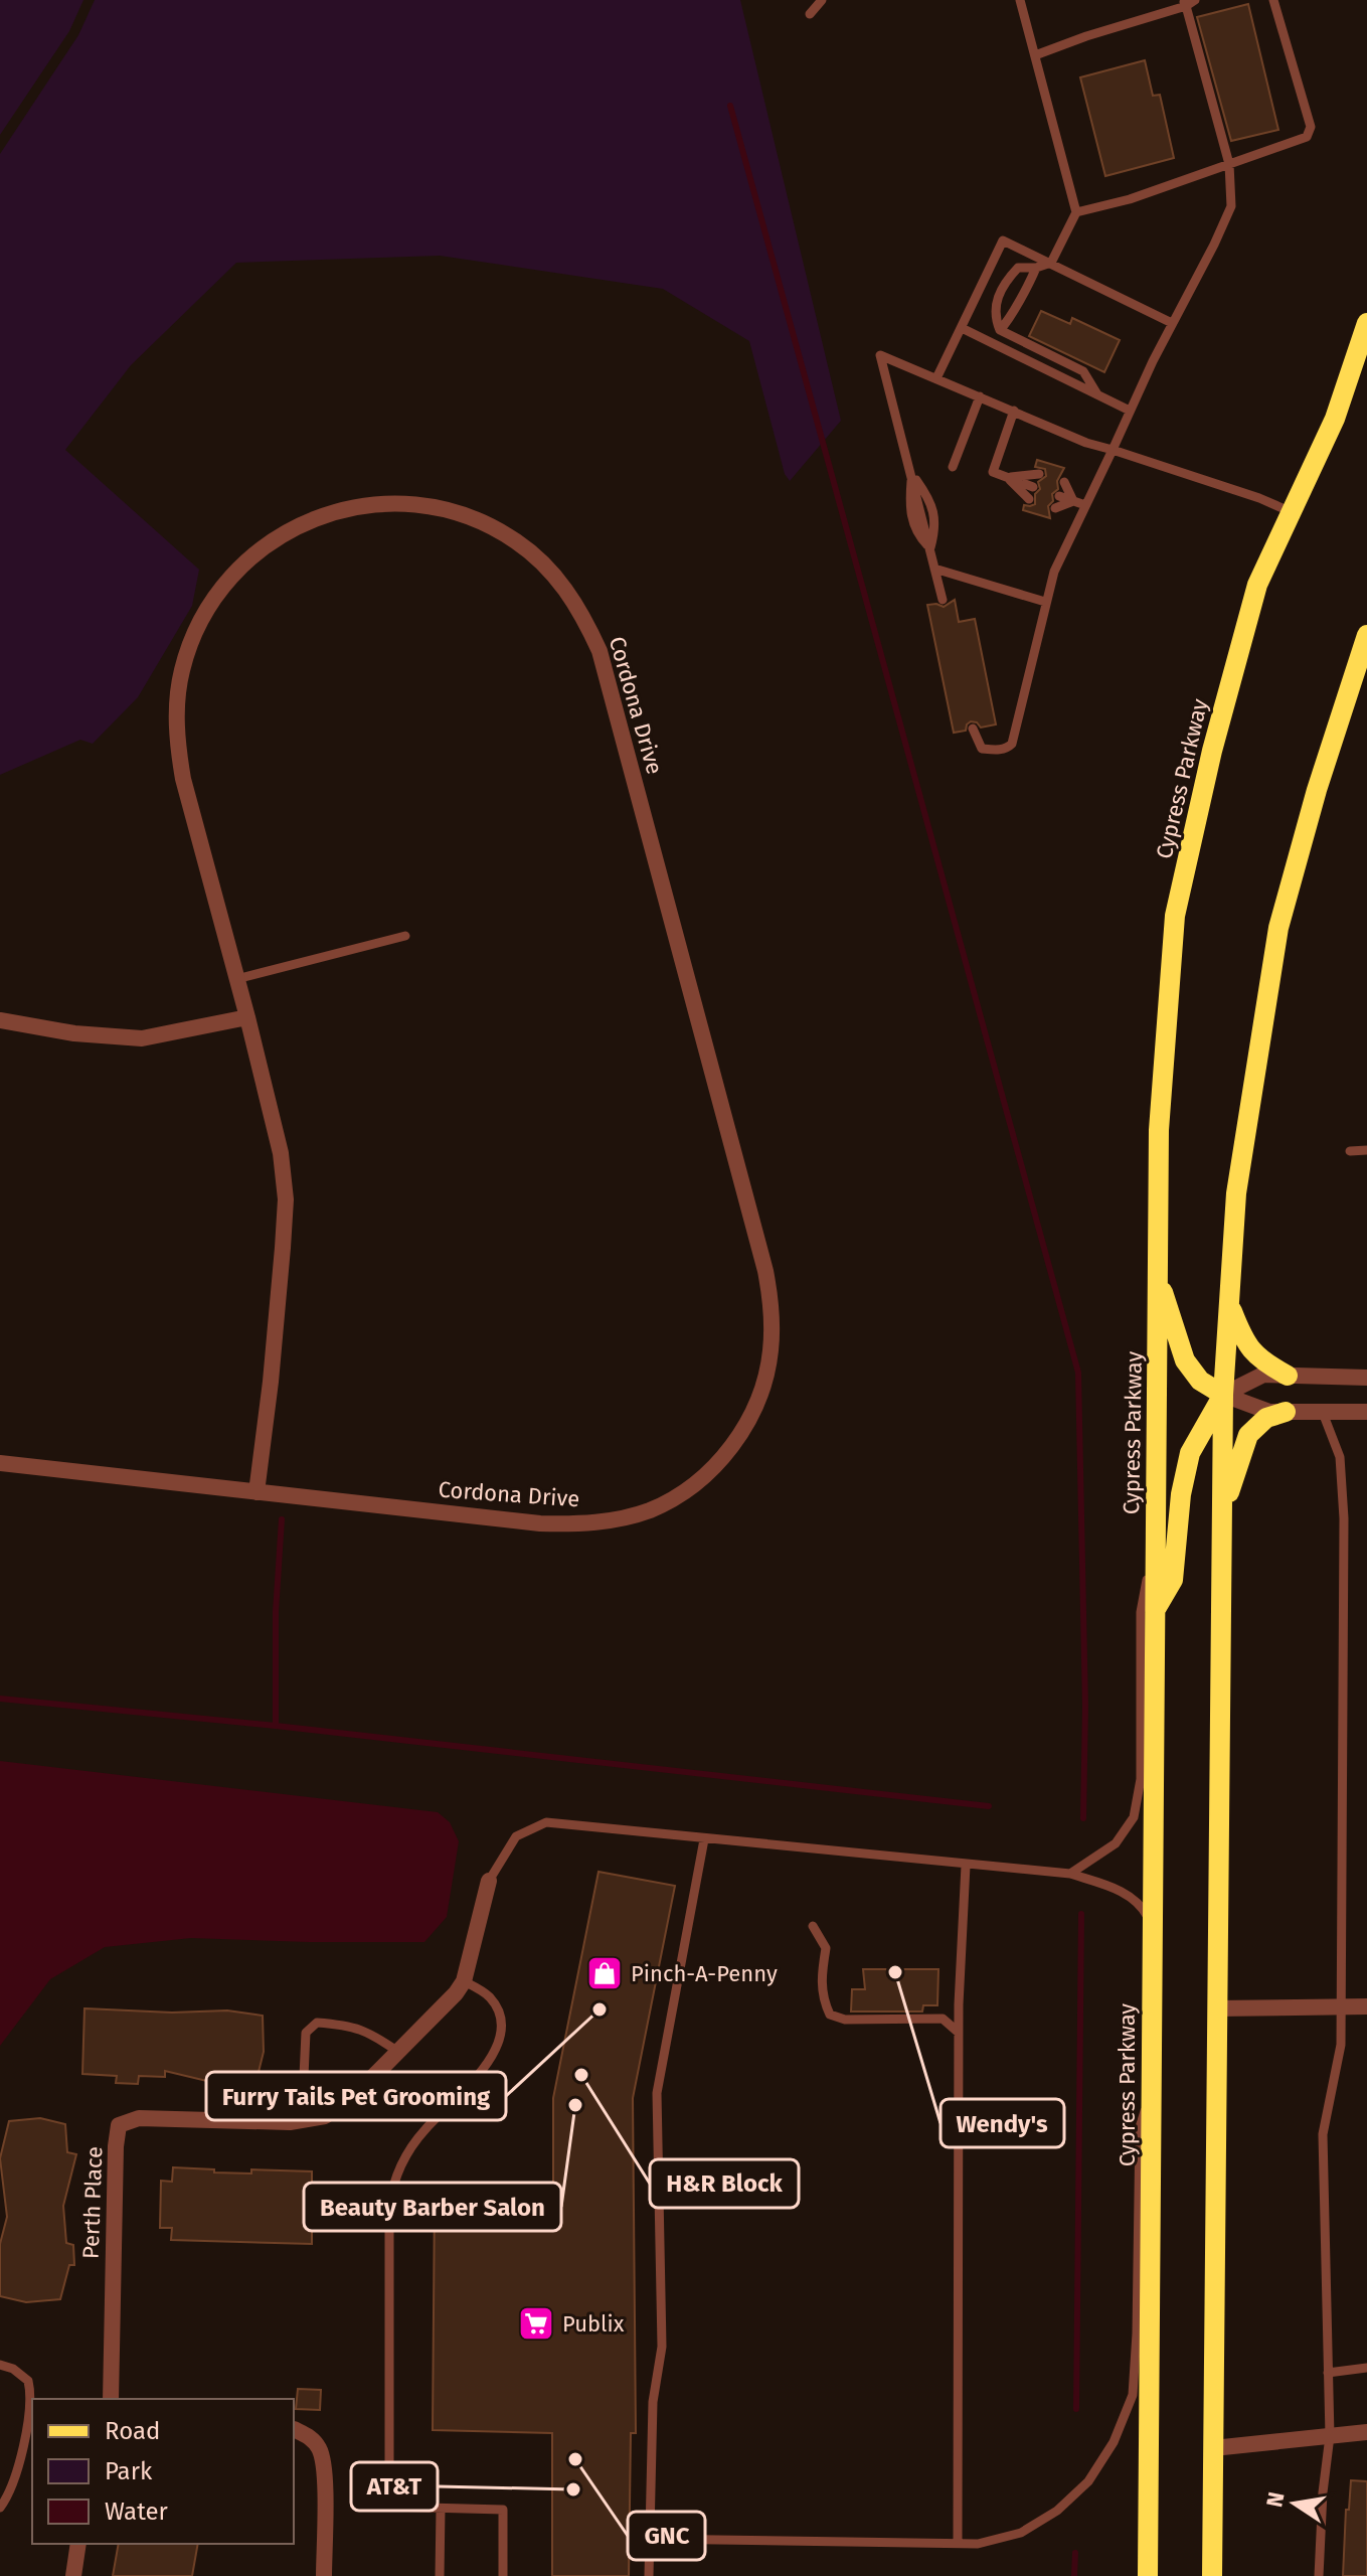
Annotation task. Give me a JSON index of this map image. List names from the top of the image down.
{
  "streets": {
    "main road": ["Cypress Parkway"],
    "street": ["Cordona Drive", "Perth Place"]
  },
  "places": {
    "other": [
      "Wendy's",
      "Furry Tails Pet Grooming",
      "H&R Block",
      "Beauty Barber Salon",
      "GNC",
      "AT&T"
    ],
    "shop": ["Pinch-A-Penny"],
    "supermarket": ["Publix"]
  },
  "legend": ["Road", "Park", "Water"],
  "north": "left"
}
